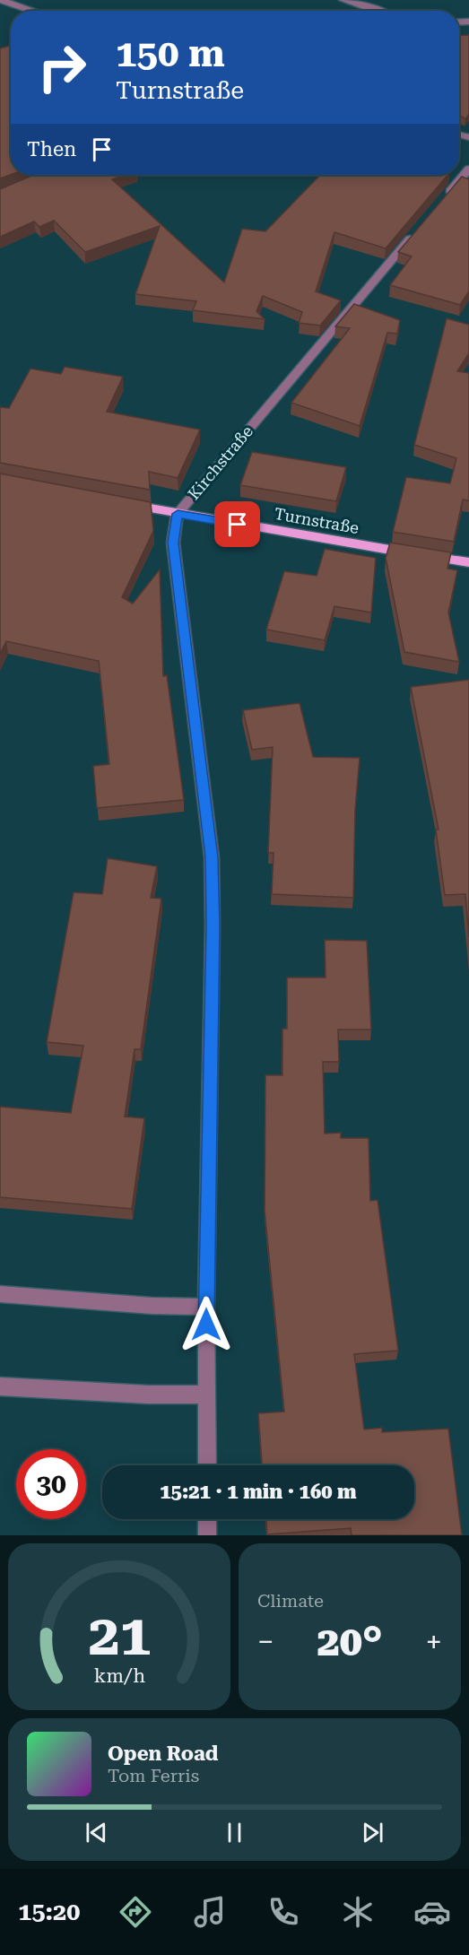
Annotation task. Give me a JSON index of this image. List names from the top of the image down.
{
  "streets": {
    "main road": ["Turnstraße"],
    "street": ["Kirchstraße"]
  },
  "crossings": [
    ["Kirchstraße", "Turnstraße"]
  ],
  "page": {
    "turn": ["150 m", "Turnstraße"],
    "then": "Then",
    "limit": "30",
    "trip": "15:21 · 1 min · 160 m",
    "tile": "Climate",
    "heat": ["−", "20°", "+"],
    "song": ["Open Road", "Tom Ferris"],
    "tabs": "15:20",
    "gauge": ["21", "km/h"]
  }
}
